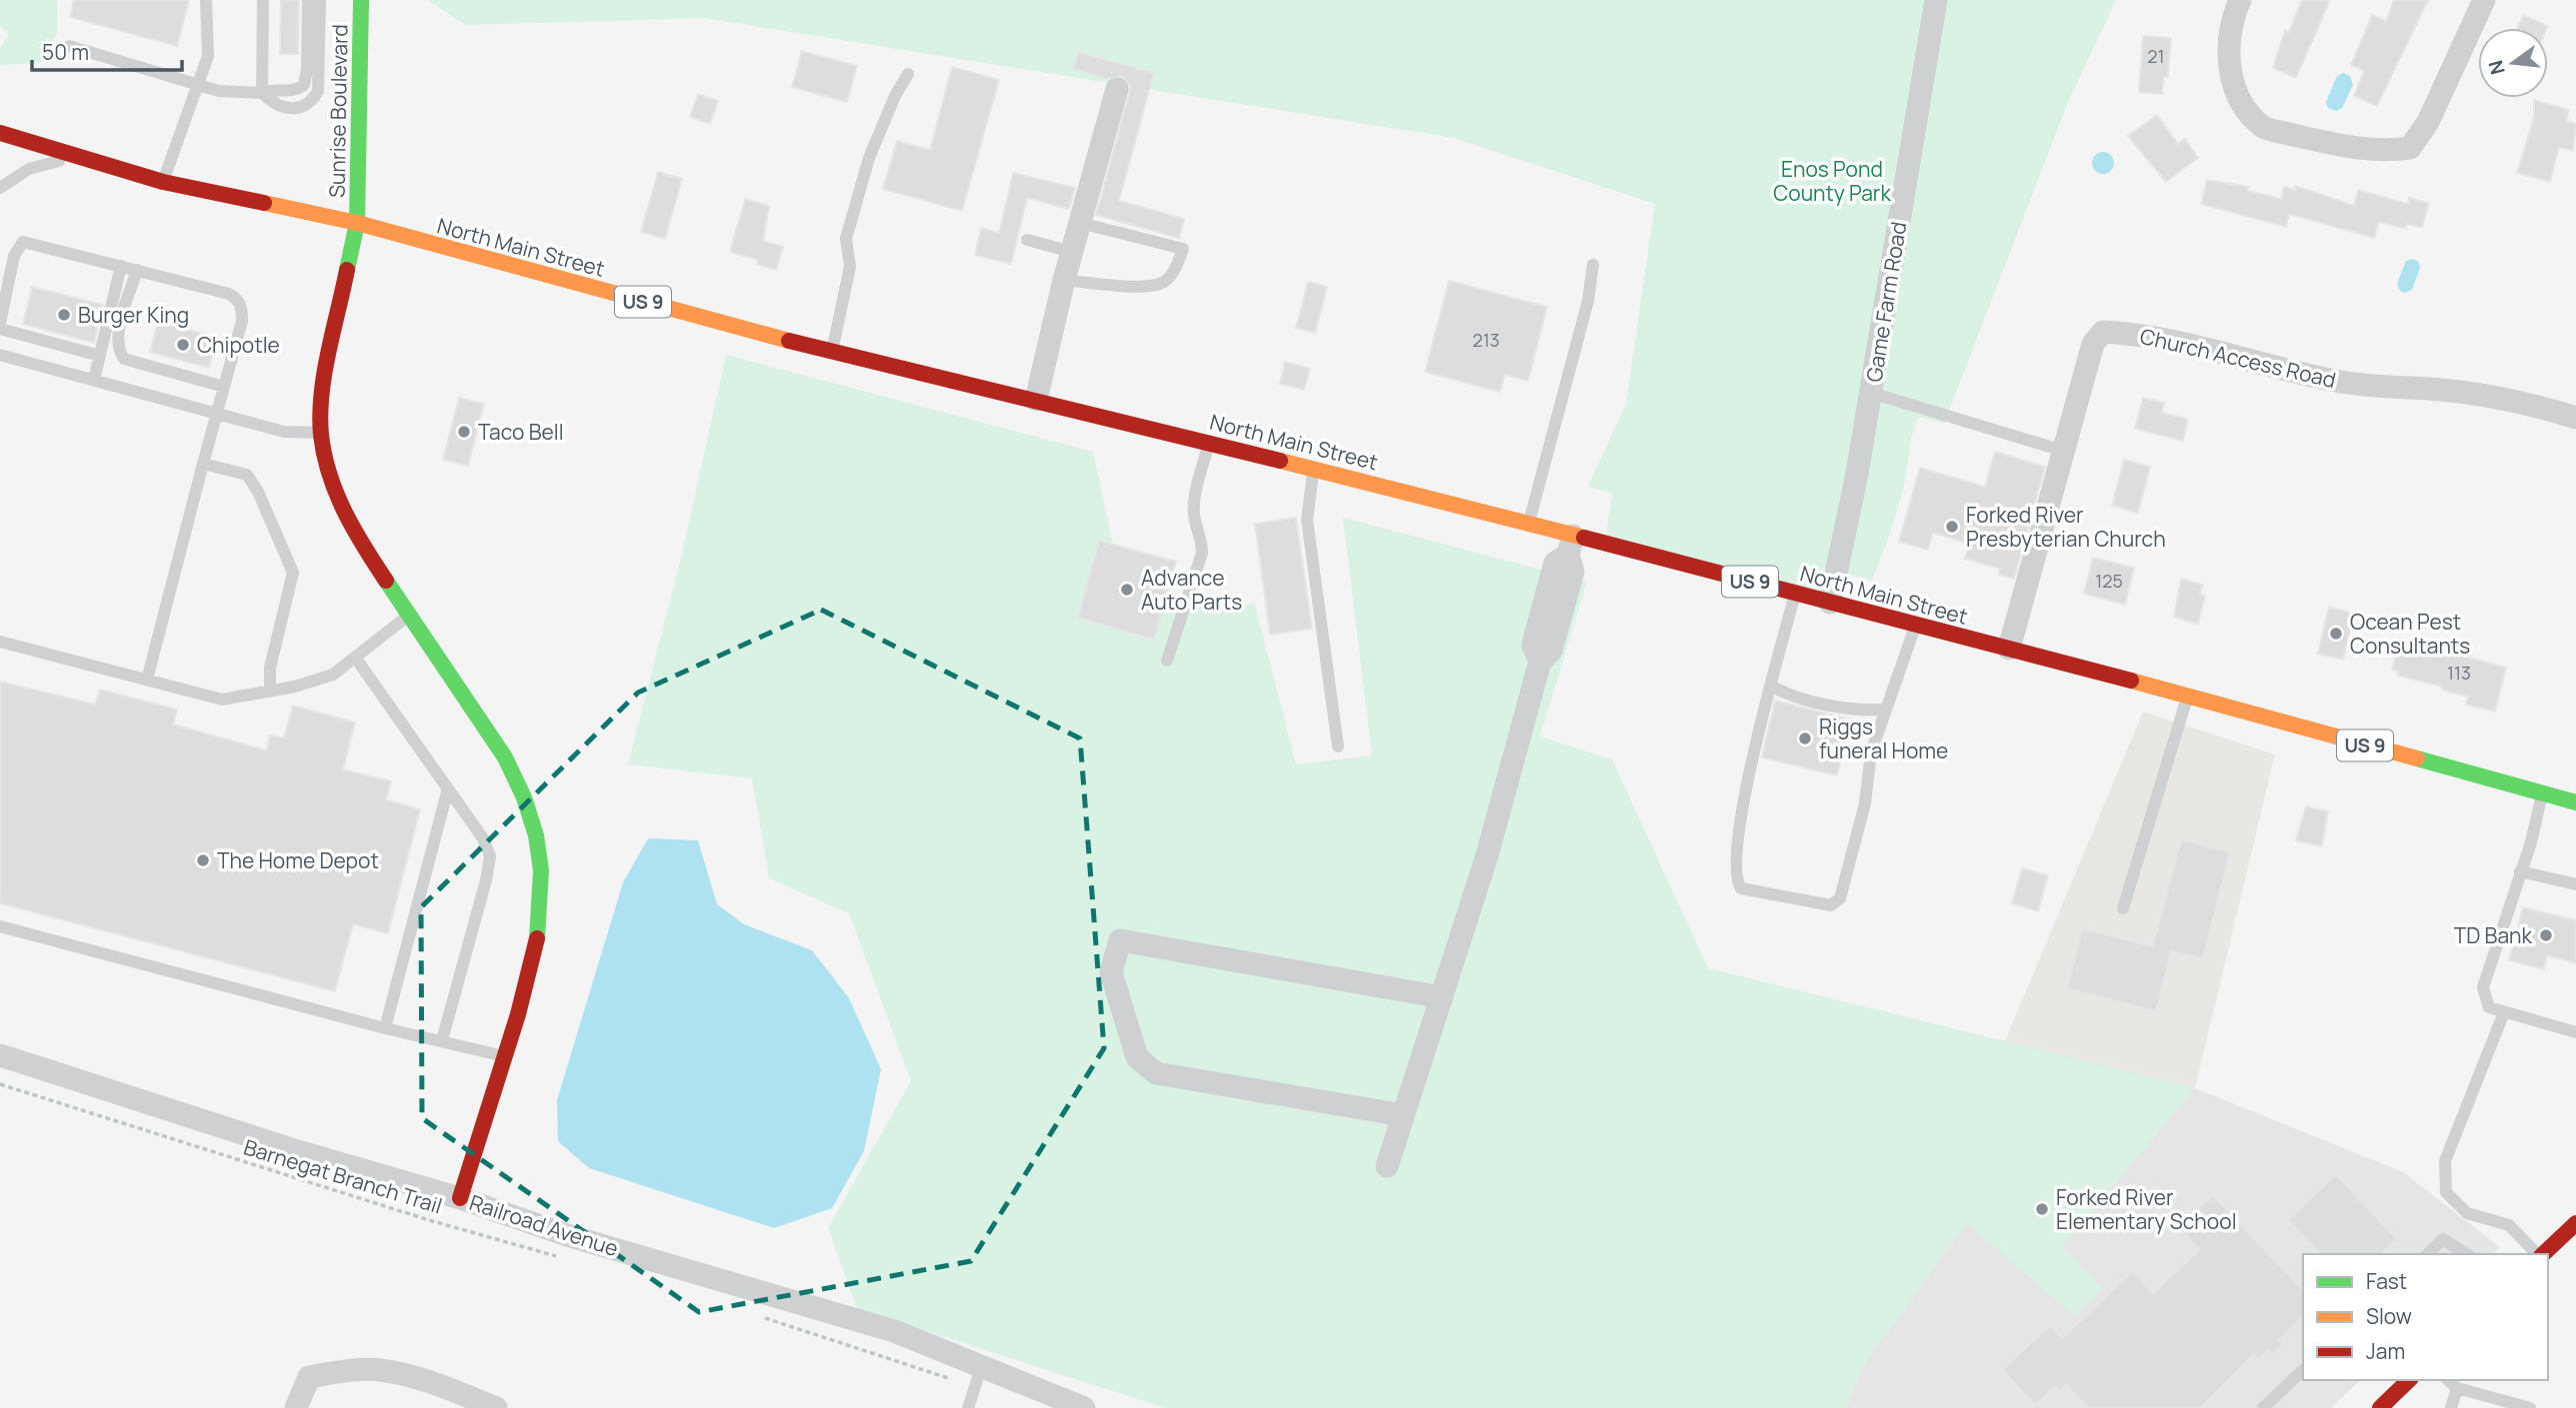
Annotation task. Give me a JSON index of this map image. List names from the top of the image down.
{
  "streets": {
    "main road": ["Sunrise Boulevard", "North Main Street", "US 9"],
    "street": ["Game Farm Road", "Church Access Road", "Railroad Avenue"],
    "path": ["Barnegat Branch Trail"]
  },
  "crossings": [
    ["Sunrise Boulevard", "North Main Street"],
    ["Sunrise Boulevard", "Railroad Avenue"],
    ["North Main Street", "Game Farm Road"],
    ["North Main Street", "Church Access Road"]
  ],
  "parks": ["Enos Pond County Park"],
  "places": [
    "Burger King",
    "Chipotle",
    "Taco Bell",
    "Forked River Presbyterian Church",
    "Advance Auto Parts",
    "Ocean Pest Consultants",
    "Riggs funeral Home",
    "The Home Depot",
    "TD Bank",
    "Forked River Elementary School"
  ],
  "house_numbers": [
    "21",
    "213",
    "125",
    "113"
  ],
  "legend": ["Fast", "Slow", "Jam"],
  "scale_bar": "50 m",
  "north": "left"
}
